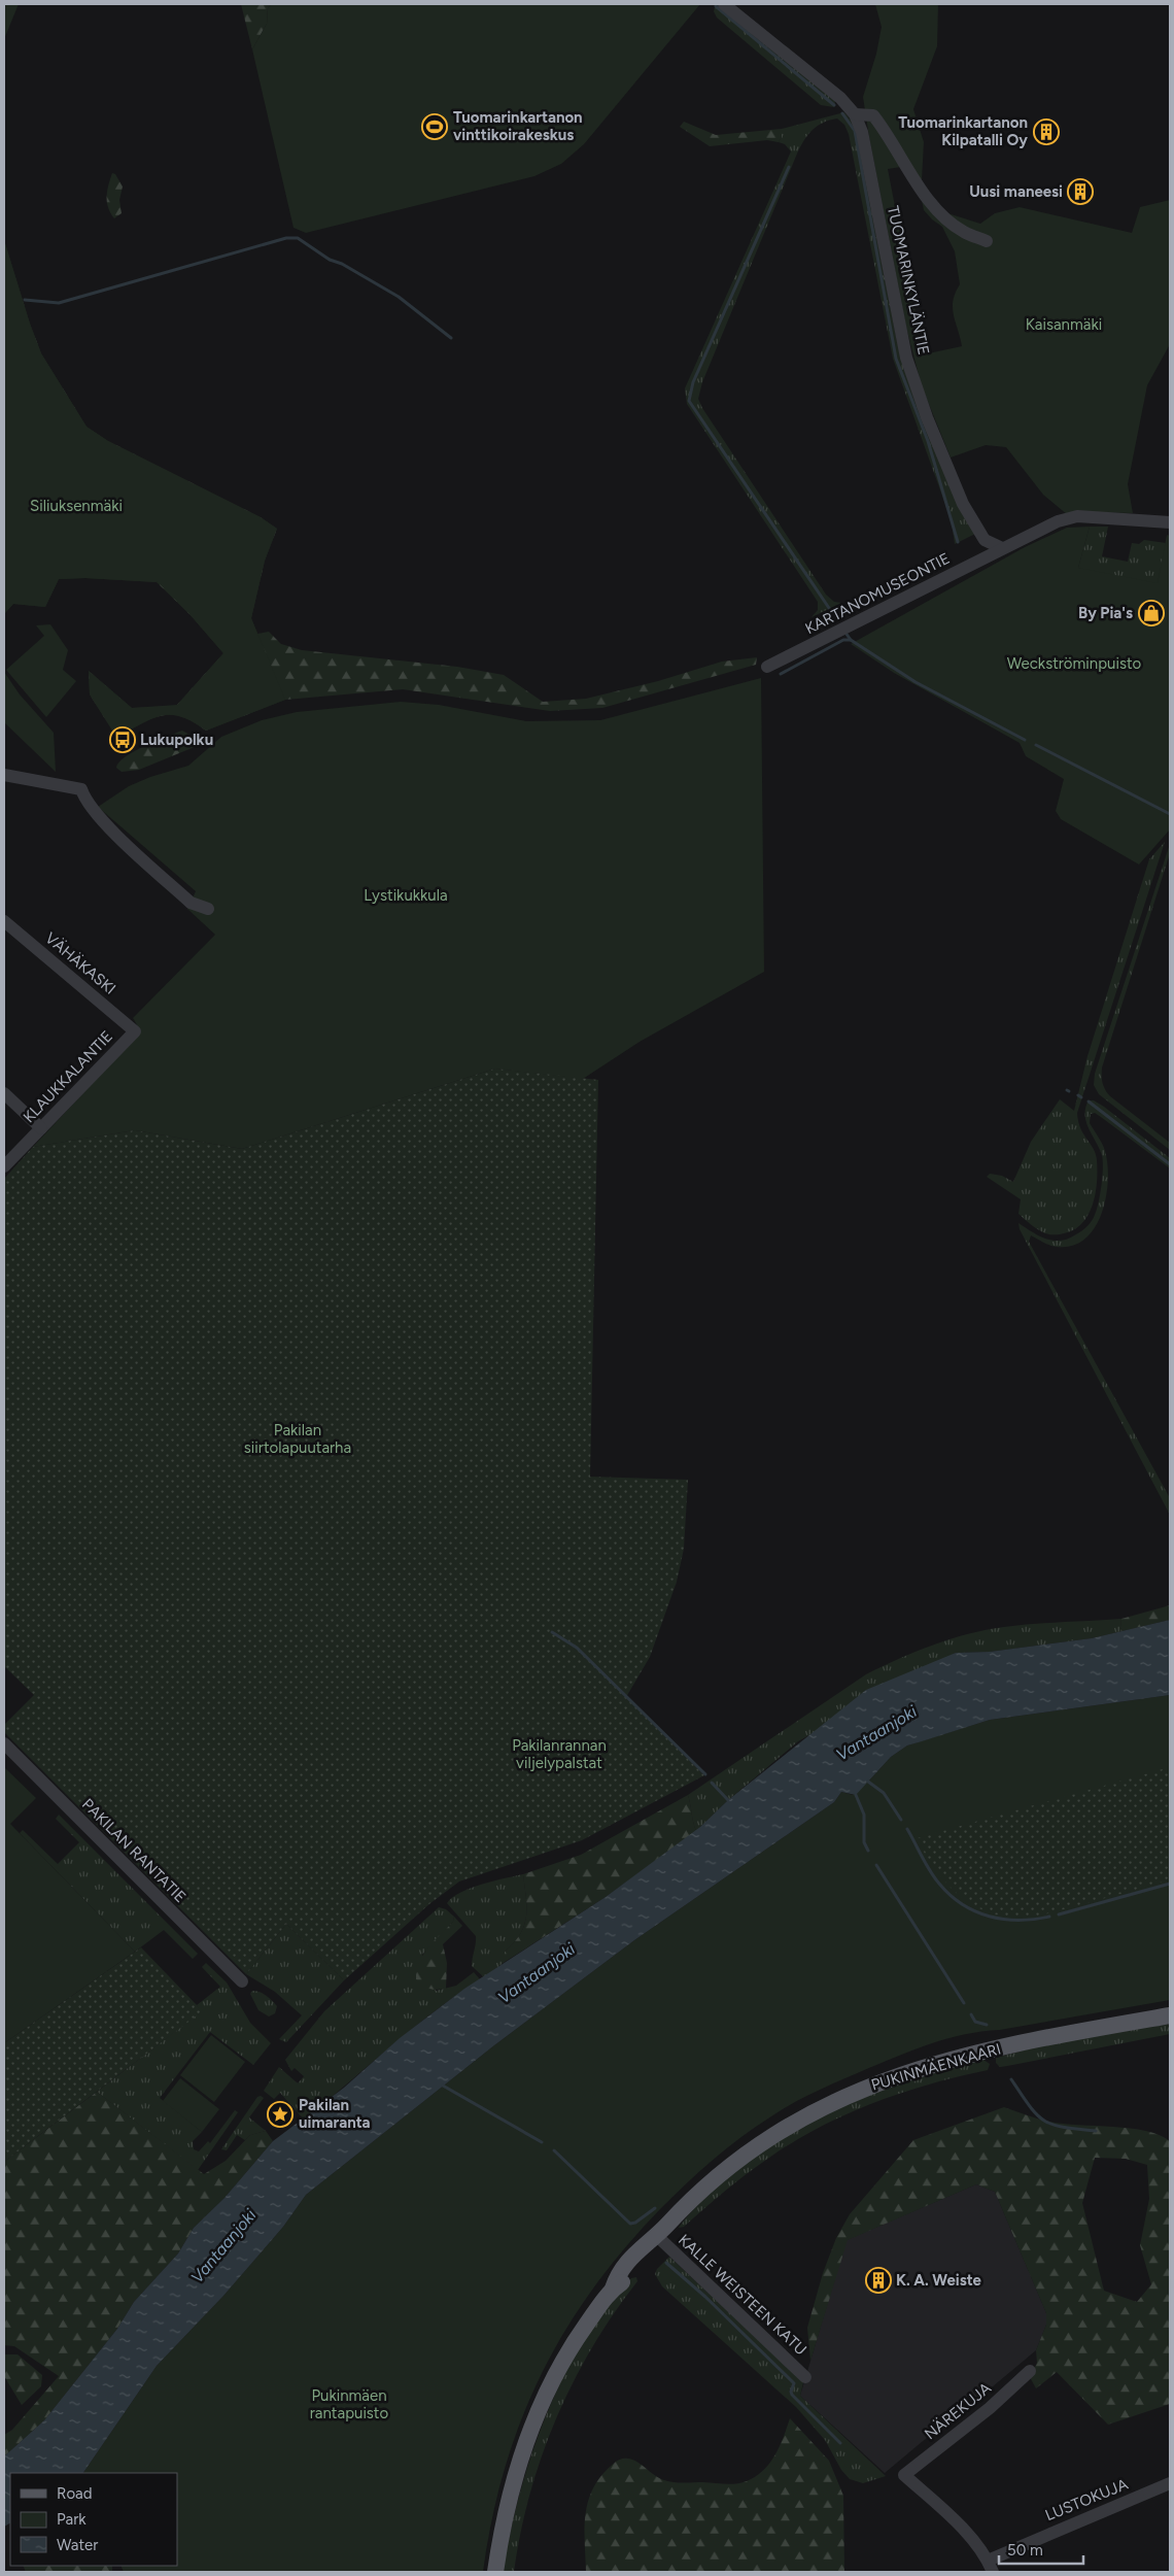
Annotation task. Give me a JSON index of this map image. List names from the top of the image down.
{
  "streets": {
    "main road": ["PUKINMÄENKAARI"],
    "street": [
      "TUOMARINKYLÄNTIE",
      "KARTANOMUSEONTIE",
      "VÄHÄKASKI",
      "KLAUKKALANTIE",
      "PAKILAN RANTATIE",
      "KALLE WEISTEEN KATU",
      "NÄREKUJA",
      "LUSTOKUJA"
    ]
  },
  "crossings": [
    ["TUOMARINKYLÄNTIE", "KARTANOMUSEONTIE"],
    ["VÄHÄKASKI", "KLAUKKALANTIE"],
    ["PUKINMÄENKAARI", "KALLE WEISTEEN KATU"],
    ["NÄREKUJA", "LUSTOKUJA"]
  ],
  "water": ["Vantaanjoki"],
  "parks": [
    "Kaisanmäki",
    "Siliuksenmäki",
    "Weckströminpuisto",
    "Lystikukkula",
    "Pakilan siirtolapuutarha",
    "Pakilanrannan viljelypalstat",
    "Pukinmäen rantapuisto"
  ],
  "places": {
    "sports": ["Tuomarinkartanon vinttikoirakeskus"],
    "building": ["Tuomarinkartanon Kilpatalli Oy", "Uusi maneesi", "K. A. Weiste"],
    "shop": ["By Pia's"],
    "bus stop": ["Lukupolku"],
    "place": ["Pakilan uimaranta"]
  },
  "legend": ["Road", "Park", "Water"],
  "scale_bar": "50 m"
}
